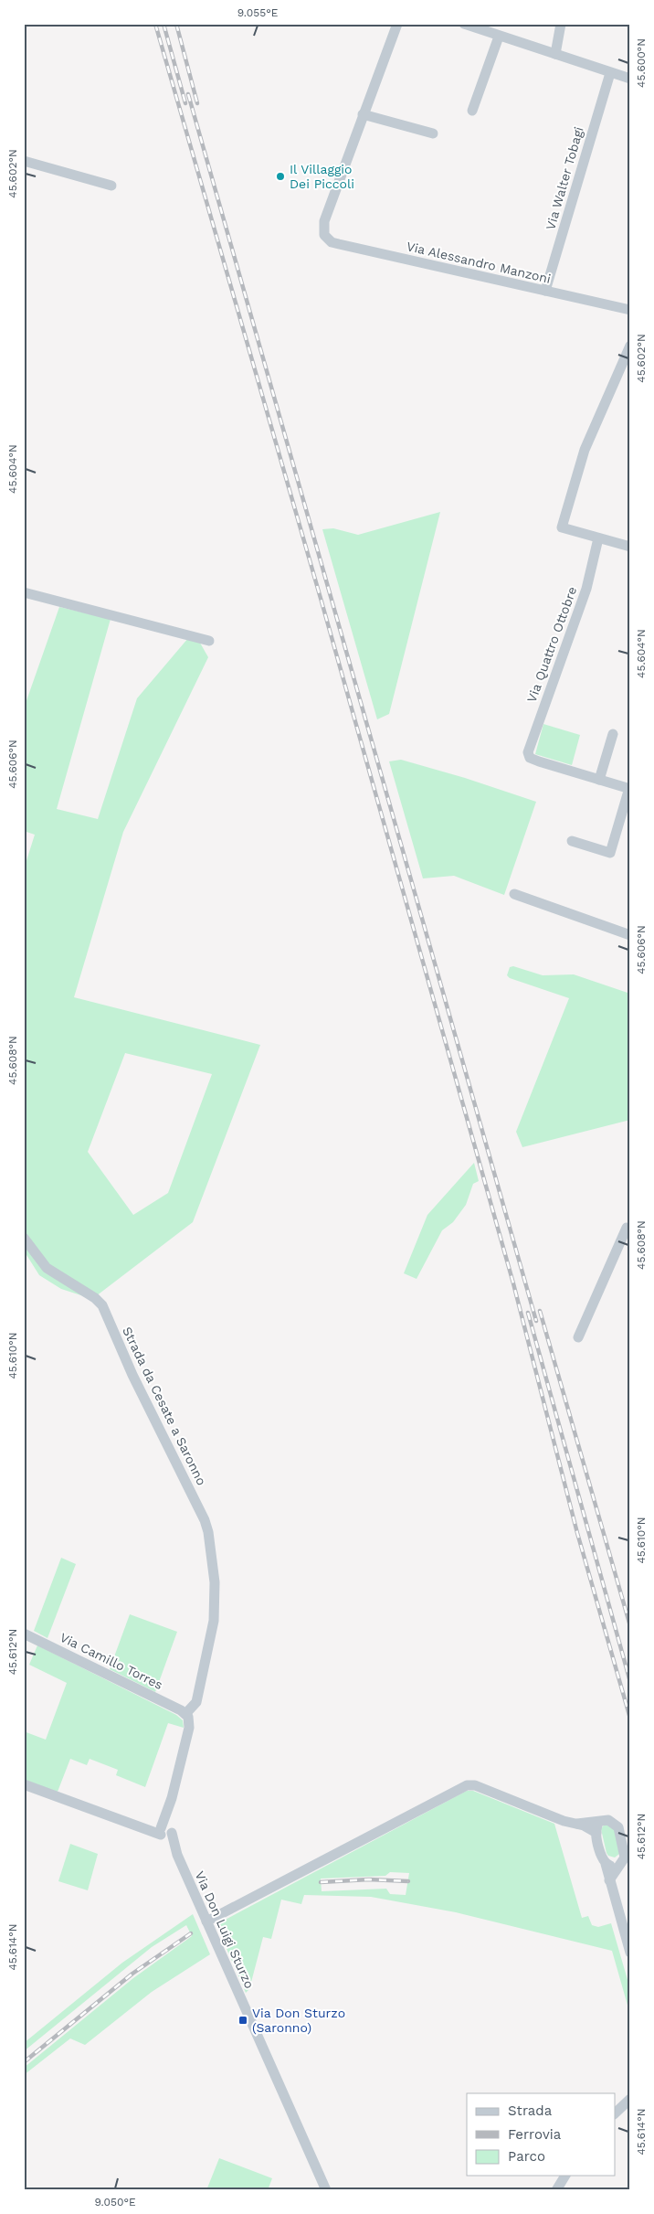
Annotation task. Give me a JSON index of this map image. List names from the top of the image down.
{
  "streets": {
    "street": [
      "Via Walter Tobagi",
      "Via Alessandro Manzoni",
      "Via Quattro Ottobre",
      "Strada da Cesate a Saronno",
      "Via Camillo Torres",
      "Via Don Luigi Sturzo"
    ]
  },
  "crossings": [
    ["Via Walter Tobagi", "Via Alessandro Manzoni"],
    ["Strada da Cesate a Saronno", "Via Camillo Torres"],
    ["Strada da Cesate a Saronno", "Via Don Luigi Sturzo"],
    ["Via Camillo Torres", "Via Don Luigi Sturzo"]
  ],
  "places": {
    "other": ["Il Villaggio Dei Piccoli"],
    "transit": ["Via Don Sturzo (Saronno)"]
  },
  "legend": ["Strada", "Ferrovia", "Parco"],
  "coordinates": [
    "9.055°E",
    "45.600°N",
    "45.602°N",
    "45.604°N",
    "45.606°N",
    "45.608°N",
    "45.610°N",
    "45.612°N",
    "45.614°N",
    "9.050°E"
  ]
}
